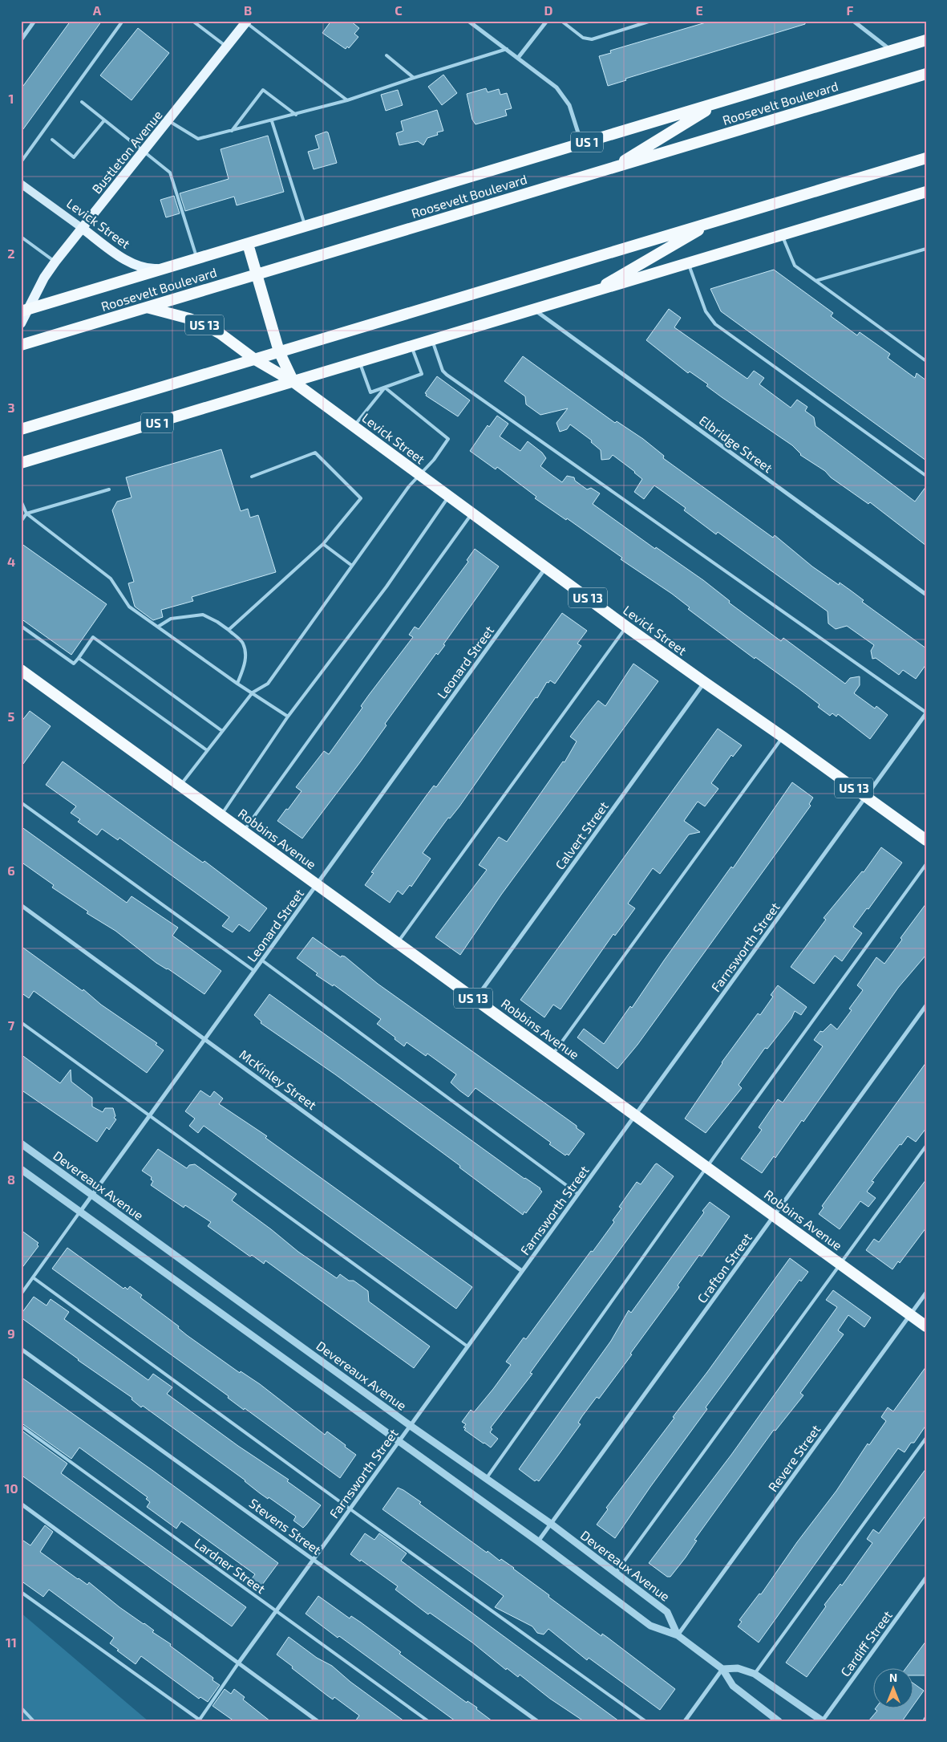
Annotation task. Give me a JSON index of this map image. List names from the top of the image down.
{
  "streets": {
    "highway": [
      "Roosevelt Boulevard",
      "US 1",
      "Levick Street",
      "US 13",
      "Robbins Avenue"
    ],
    "main road": ["Bustleton Avenue"],
    "street": [
      "Elbridge Street",
      "Leonard Street",
      "Calvert Street",
      "Farnsworth Street",
      "McKinley Street",
      "Devereaux Avenue",
      "Crafton Street",
      "Revere Street",
      "Stevens Street",
      "Cardiff Street"
    ],
    "lane": ["Lardner Street"]
  },
  "crossings": [
    ["Roosevelt Boulevard", "Bustleton Avenue"],
    ["Roosevelt Boulevard", "Levick Street"],
    ["US 1", "Levick Street"],
    ["US 1", "Elbridge Street"],
    ["Bustleton Avenue", "Levick Street"],
    ["Levick Street", "Leonard Street"],
    ["Levick Street", "Calvert Street"],
    ["Levick Street", "Farnsworth Street"],
    ["Leonard Street", "Robbins Avenue"],
    ["Leonard Street", "McKinley Street"],
    ["Leonard Street", "Devereaux Avenue"],
    ["Calvert Street", "Robbins Avenue"],
    ["Robbins Avenue", "Farnsworth Street"],
    ["Robbins Avenue", "Crafton Street"],
    ["Robbins Avenue", "Revere Street"],
    ["Farnsworth Street", "McKinley Street"],
    ["Farnsworth Street", "Devereaux Avenue"],
    ["Farnsworth Street", "Stevens Street"],
    ["Farnsworth Street", "Lardner Street"],
    ["Devereaux Avenue", "Crafton Street"],
    ["Devereaux Avenue", "Revere Street"]
  ],
  "north": "top",
  "grid": {
    "columns": [
      "A",
      "B",
      "C",
      "D",
      "E",
      "F"
    ],
    "rows": [
      "1",
      "2",
      "3",
      "4",
      "5",
      "6",
      "7",
      "8",
      "9",
      "10",
      "11"
    ]
  }
}
